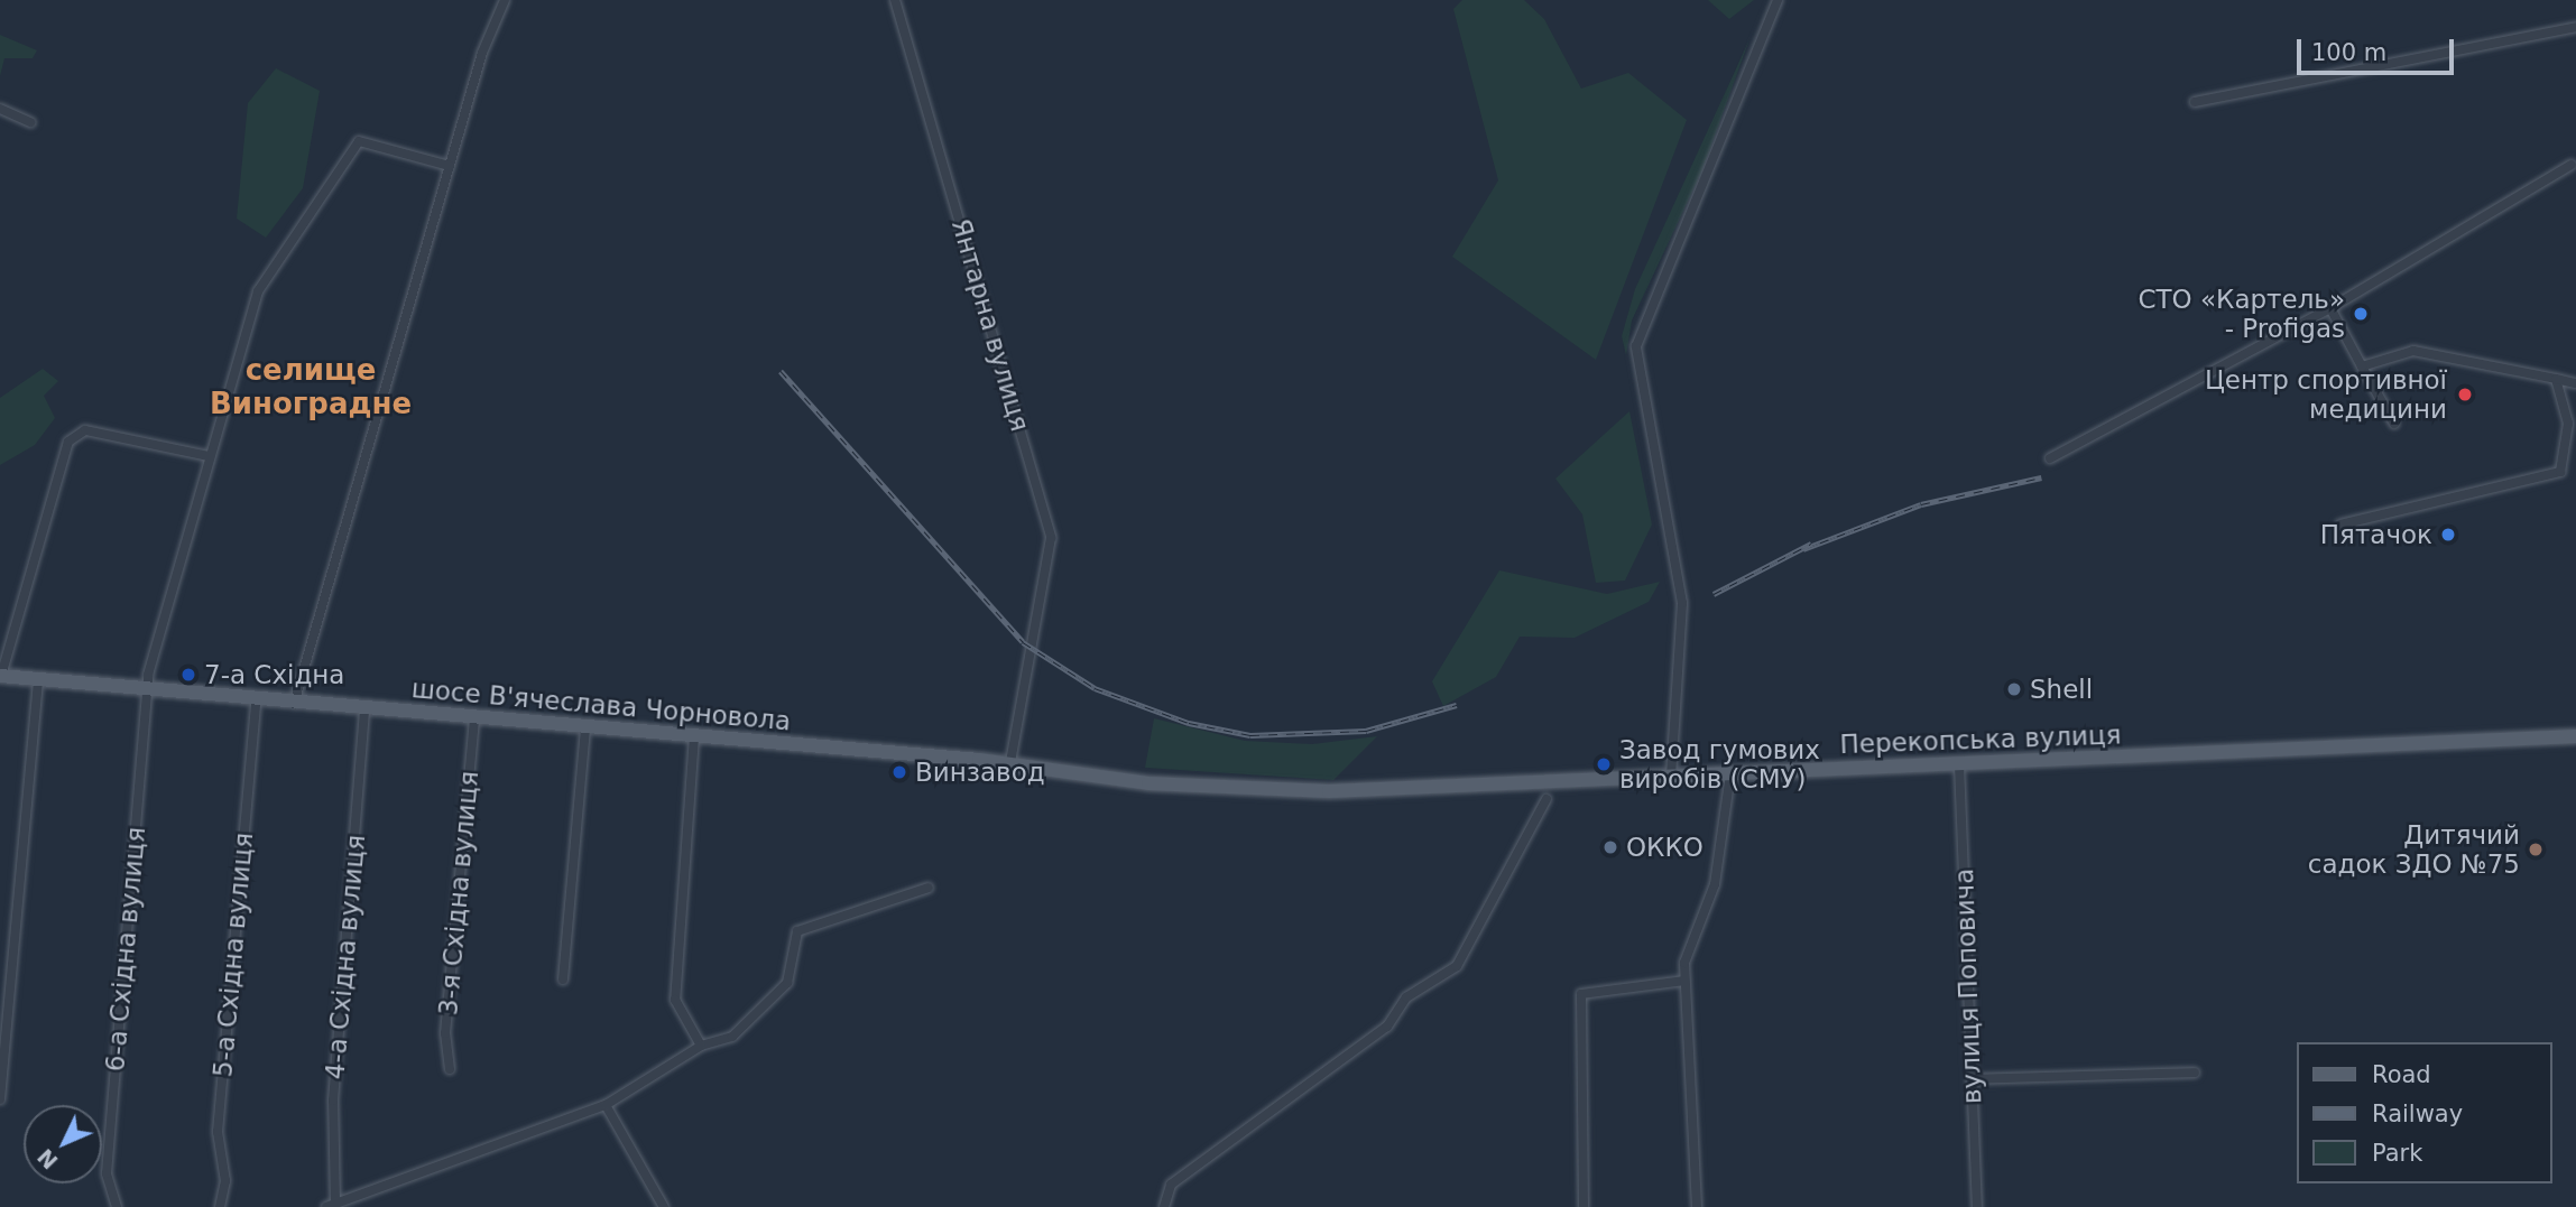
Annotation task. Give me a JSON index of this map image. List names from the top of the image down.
{
  "streets": {
    "main road": ["шосе В'ячеслава Чорновола", "Перекопська вулиця"],
    "street": [
      "Янтарна вулиця",
      "3-я Східна вулиця",
      "6-а Східна вулиця",
      "5-а Східна вулиця",
      "4-а Східна вулиця",
      "вулиця Поповича"
    ]
  },
  "crossings": [
    ["Янтарна вулиця", "шосе В'ячеслава Чорновола"],
    ["шосе В'ячеслава Чорновола", "Перекопська вулиця"],
    ["шосе В'ячеслава Чорновола", "3-я Східна вулиця"],
    ["шосе В'ячеслава Чорновола", "6-а Східна вулиця"],
    ["шосе В'ячеслава Чорновола", "5-а Східна вулиця"],
    ["шосе В'ячеслава Чорновола", "4-а Східна вулиця"],
    ["Перекопська вулиця", "вулиця Поповича"]
  ],
  "districts": ["селище Виноградне"],
  "places": [
    "СТО «Картель» - Profigas",
    "Центр спортивної медицини",
    "Пятачок",
    "7-а Східна",
    "Shell",
    "Завод гумових виробів (СМУ)",
    "Винзавод",
    "ОККО",
    "Дитячий садок ЗДО №75"
  ],
  "legend": ["Road", "Railway", "Park"],
  "scale_bar": "100 m",
  "north": "bottom left"
}
